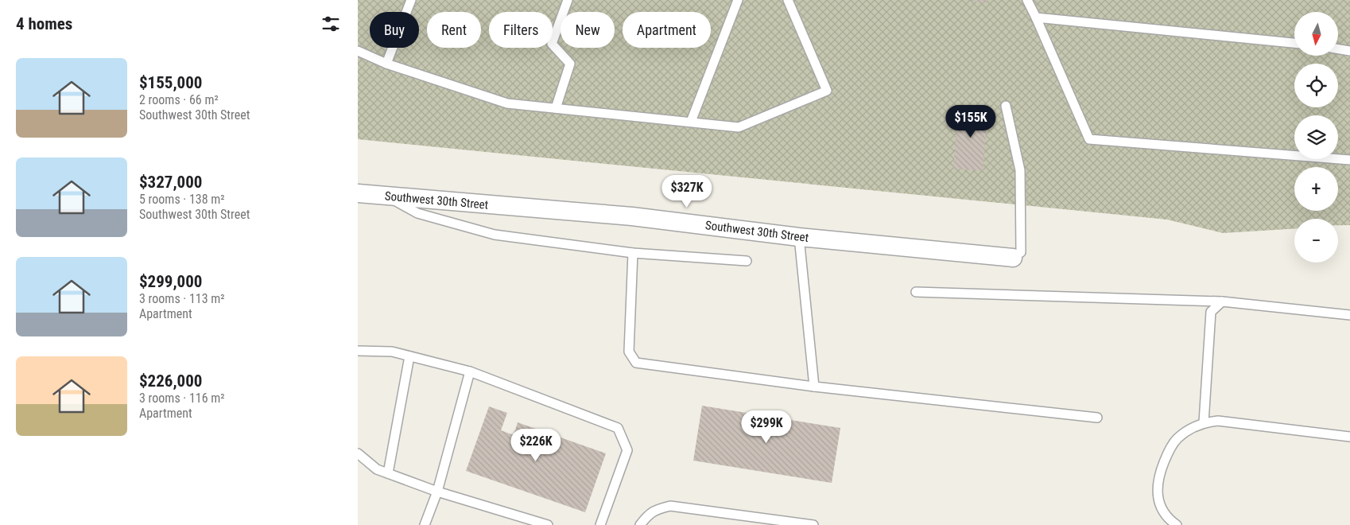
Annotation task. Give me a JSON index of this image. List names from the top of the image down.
{
  "streets": {
    "street": ["Southwest 30th Street"]
  },
  "north": "bottom",
  "page": {
    "heading": "4 homes",
    "map_buttons": ["+", "−"],
    "chip": [
      "Buy",
      "Rent",
      "Filters",
      "New",
      "Apartment"
    ],
    "list": [
      {
        "name": "$155,000",
        "note": "2 rooms · 66 m² · Southwest 30th Street"
      },
      {
        "name": "$327,000",
        "note": "5 rooms · 138 m² · Southwest 30th Street"
      },
      {
        "name": "$299,000",
        "note": "3 rooms · 113 m² · Apartment"
      },
      {
        "name": "$226,000",
        "note": "3 rooms · 116 m² · Apartment"
      }
    ],
    "price": [
      "$155K",
      "$327K",
      "$299K",
      "$226K"
    ]
  }
}
